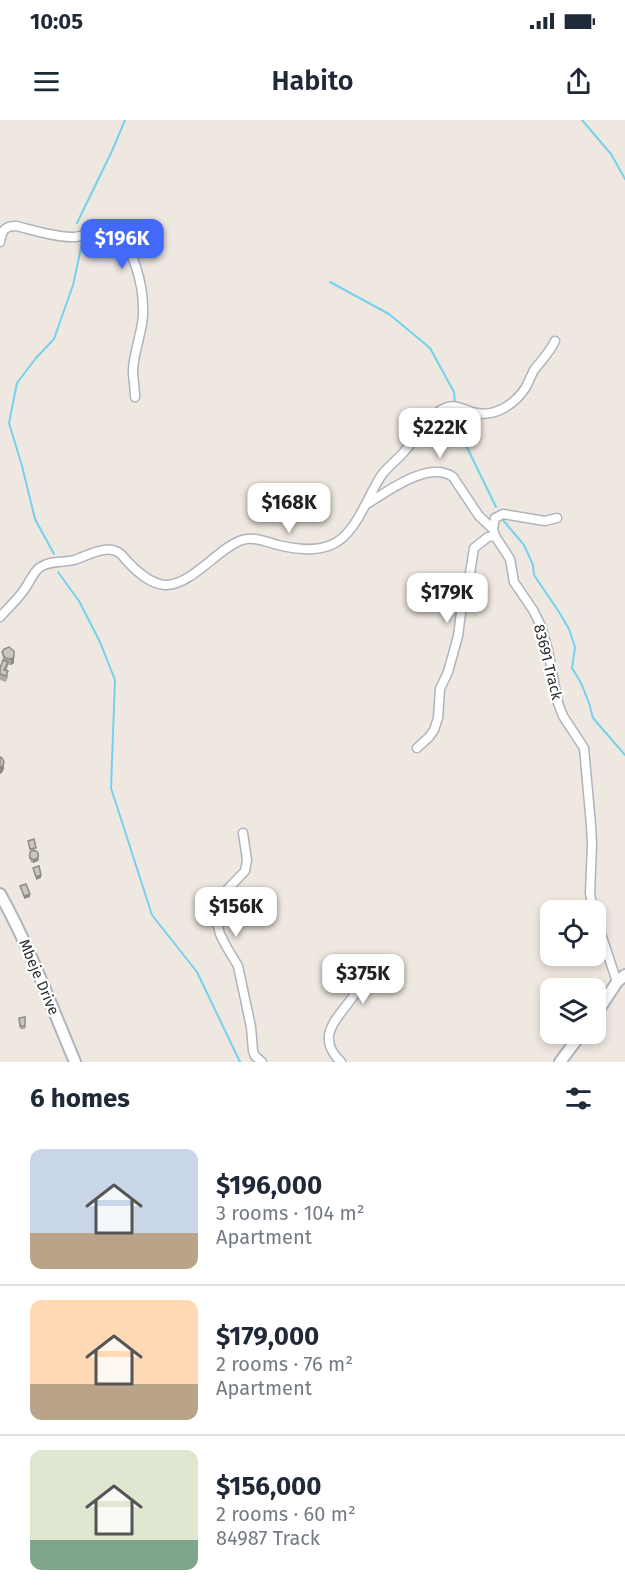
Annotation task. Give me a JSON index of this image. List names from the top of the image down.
{
  "streets": {
    "street": ["83691 Track", "Mbeje Drive"]
  },
  "page": {
    "status": "10:05",
    "header": "Habito",
    "price": [
      "$196K",
      "$222K",
      "$168K",
      "$179K",
      "$156K",
      "$375K"
    ],
    "heading": "6 homes",
    "list": [
      {
        "name": "$196,000",
        "note": "3 rooms · 104 m² · Apartment"
      },
      {
        "name": "$179,000",
        "note": "2 rooms · 76 m² · Apartment"
      },
      {
        "name": "$156,000",
        "note": "2 rooms · 60 m² · 84987 Track"
      }
    ]
  }
}
